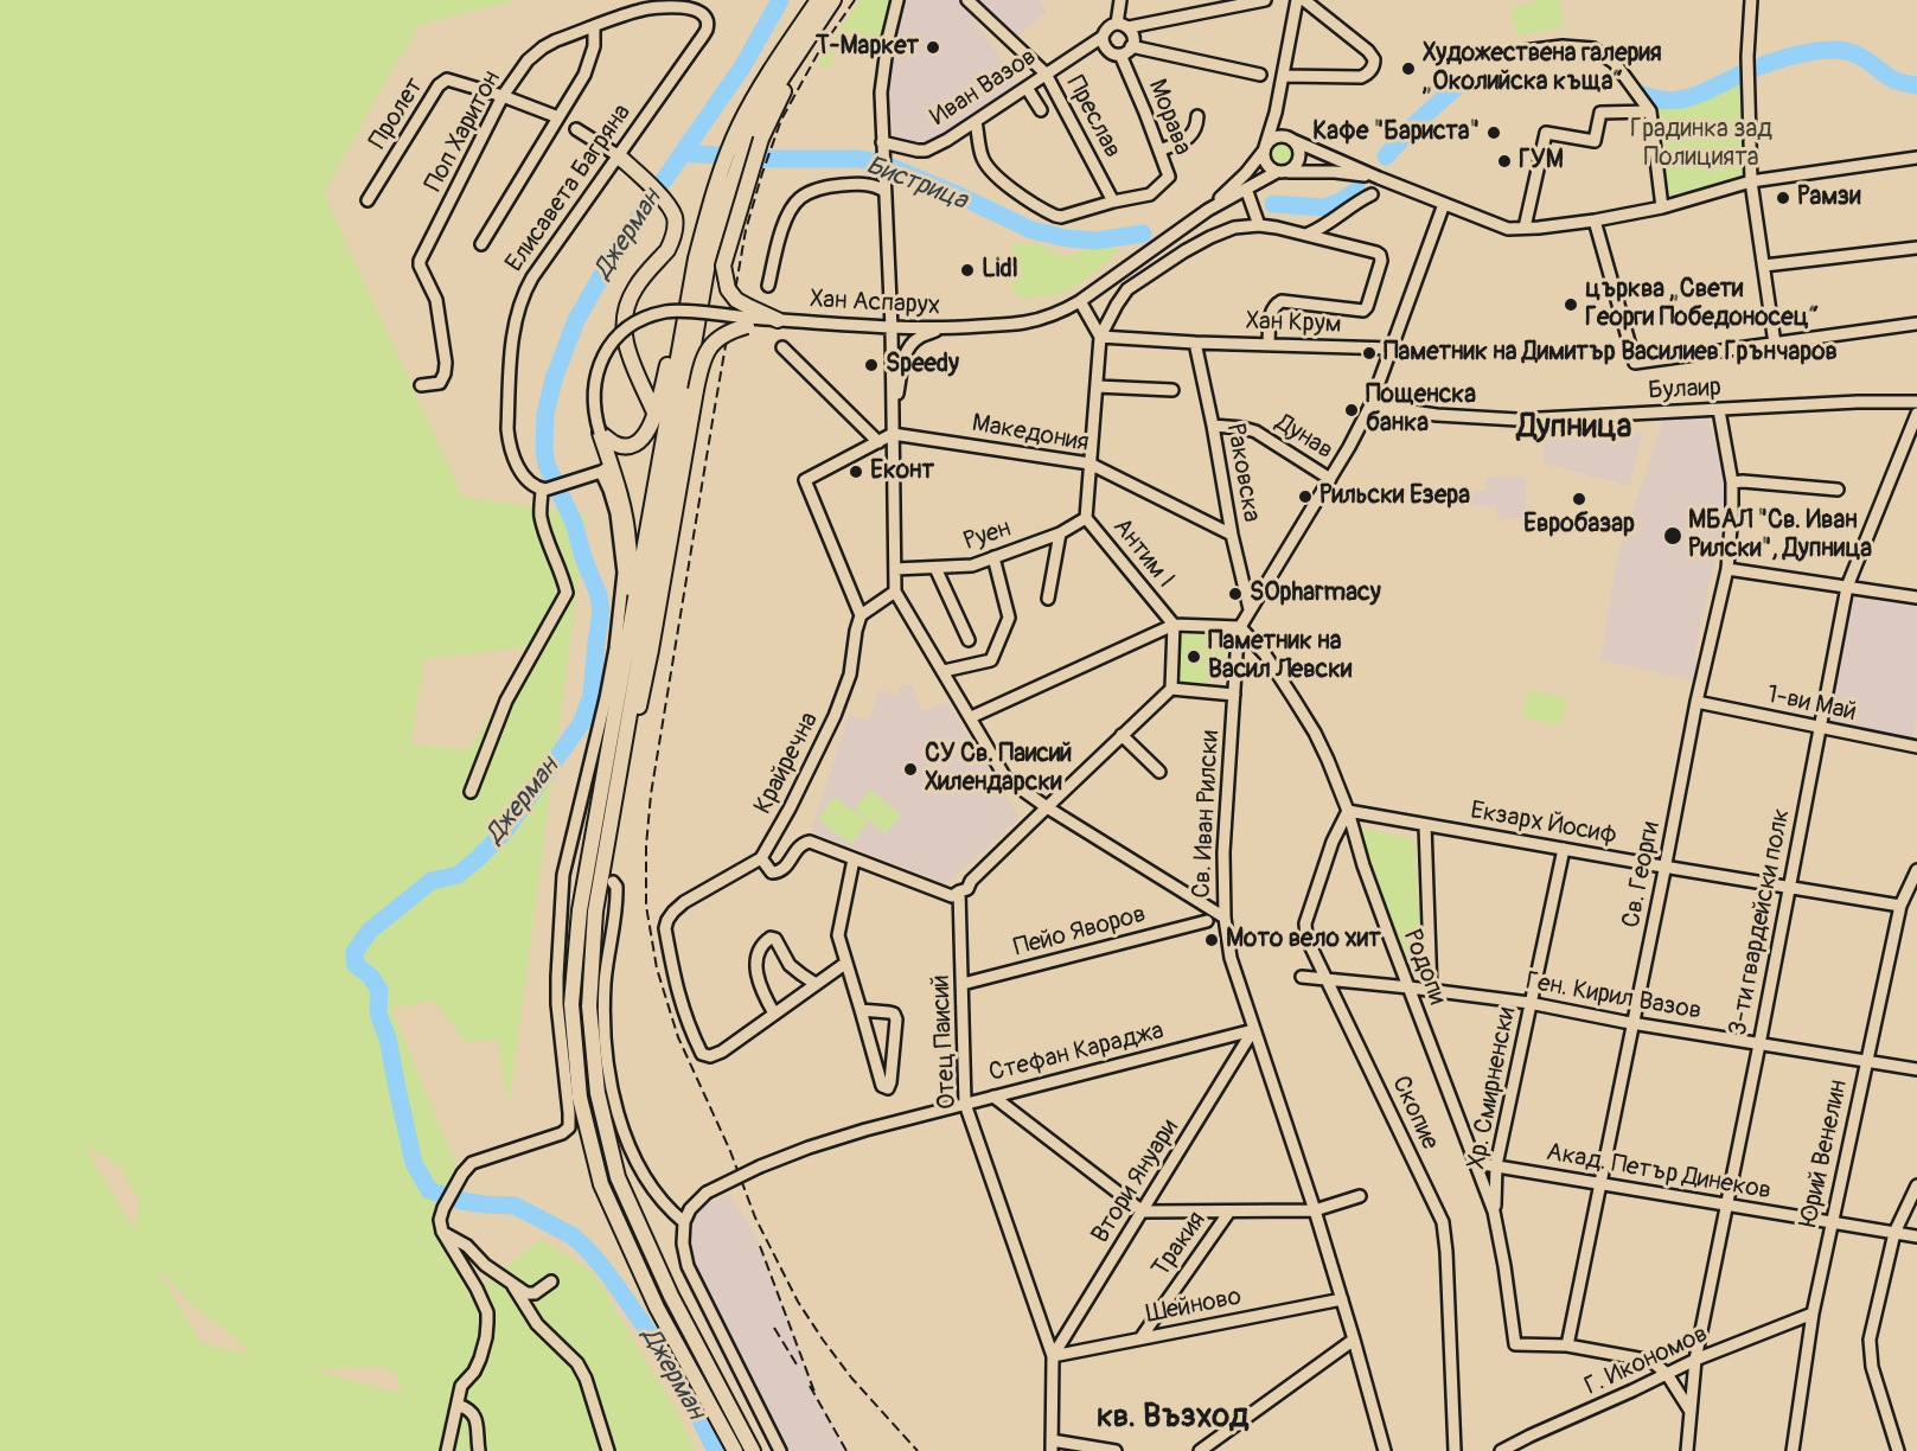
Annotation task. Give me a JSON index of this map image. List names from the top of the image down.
{
  "streets": {
    "street": [
      "Иван Вазов",
      "Пролет",
      "Преслав",
      "Морава",
      "Поп Харитон",
      "Елисавета Багряна",
      "Хан Аспарух",
      "Хан Крум",
      "Булаир",
      "Македония",
      "Дунав",
      "Раковска",
      "Руен",
      "Антим I",
      "1-ви Май",
      "Крайречна",
      "Св. Иван Рилски",
      "Екзарх Йосиф",
      "Св. Георги",
      "3-ти гвардейски полк",
      "Пейо Яворов",
      "Родопи",
      "Ген. Кирил Вазов",
      "Отец Паисий",
      "Стефан Караджа",
      "Хр. Смирненски",
      "Скопие",
      "Юрий Венелин",
      "Акад. Петър Динеков",
      "Втори Януари",
      "Тракия",
      "Шейново",
      "Г. Икономов"
    ]
  },
  "crossings": [
    ["Иван Вазов", "Преслав"],
    ["Иван Вазов", "Морава"],
    ["Пролет", "Поп Харитон"],
    ["Преслав", "Морава"],
    ["Поп Харитон", "Елисавета Багряна"],
    ["Хан Аспарух", "Св. Иван Рилски"],
    ["Хан Крум", "Раковска"],
    ["Хан Крум", "Антим I"],
    ["Хан Крум", "Св. Иван Рилски"],
    ["Булаир", "Св. Иван Рилски"],
    ["Булаир", "Св. Георги"],
    ["Македония", "Раковска"],
    ["Македония", "Антим I"],
    ["Дунав", "Раковска"],
    ["Дунав", "Св. Иван Рилски"],
    ["Раковска", "Св. Иван Рилски"],
    ["Руен", "Антим I"],
    ["1-ви Май", "Св. Георги"],
    ["1-ви Май", "3-ти гвардейски полк"],
    ["Св. Иван Рилски", "Родопи"],
    ["Св. Иван Рилски", "Стефан Караджа"],
    ["Св. Иван Рилски", "Втори Януари"],
    ["Св. Иван Рилски", "Шейново"],
    ["Екзарх Йосиф", "Св. Георги"],
    ["Екзарх Йосиф", "3-ти гвардейски полк"],
    ["Екзарх Йосиф", "Родопи"],
    ["Екзарх Йосиф", "Хр. Смирненски"],
    ["Екзарх Йосиф", "Скопие"],
    ["Екзарх Йосиф", "Юрий Венелин"],
    ["Св. Георги", "Родопи"],
    ["Св. Георги", "Ген. Кирил Вазов"],
    ["Св. Георги", "Акад. Петър Динеков"],
    ["3-ти гвардейски полк", "Ген. Кирил Вазов"],
    ["3-ти гвардейски полк", "Акад. Петър Динеков"],
    ["3-ти гвардейски полк", "Г. Икономов"],
    ["Пейо Яворов", "Отец Паисий"],
    ["Родопи", "Ген. Кирил Вазов"],
    ["Родопи", "Хр. Смирненски"],
    ["Родопи", "Скопие"],
    ["Родопи", "Акад. Петър Динеков"],
    ["Ген. Кирил Вазов", "Хр. Смирненски"],
    ["Ген. Кирил Вазов", "Скопие"],
    ["Ген. Кирил Вазов", "Юрий Венелин"],
    ["Отец Паисий", "Стефан Караджа"],
    ["Отец Паисий", "Втори Януари"],
    ["Отец Паисий", "Шейново"],
    ["Стефан Караджа", "Втори Януари"],
    ["Хр. Смирненски", "Акад. Петър Динеков"],
    ["Юрий Венелин", "Акад. Петър Динеков"],
    ["Юрий Венелин", "Г. Икономов"],
    ["Втори Януари", "Шейново"],
    ["Тракия", "Шейново"]
  ],
  "districts": ["Дупница", "кв. Възход"],
  "water": ["Бистрица", "Джерман"],
  "parks": ["Градинка зад Полицията"],
  "places": [
    "Т-Маркет",
    "Художествена галерия „Околийска къща“",
    "Кафе \"Бариста\"",
    "ГУМ",
    "Рамзи",
    "Lidl",
    "църква „Свети Георги Победоносец“",
    "Паметник на Димитър Василиев Грънчаров",
    "Speedy",
    "Пощенска банка",
    "Еконт",
    "Рильски Езера",
    "Евробазар",
    "МБАЛ \"Св. Иван Рилски\", Дупница",
    "SOpharmacy",
    "Паметник на Васил Левски",
    "СУ Св. Паисий Хилендарски",
    "Мото вело хит"
  ]
}
